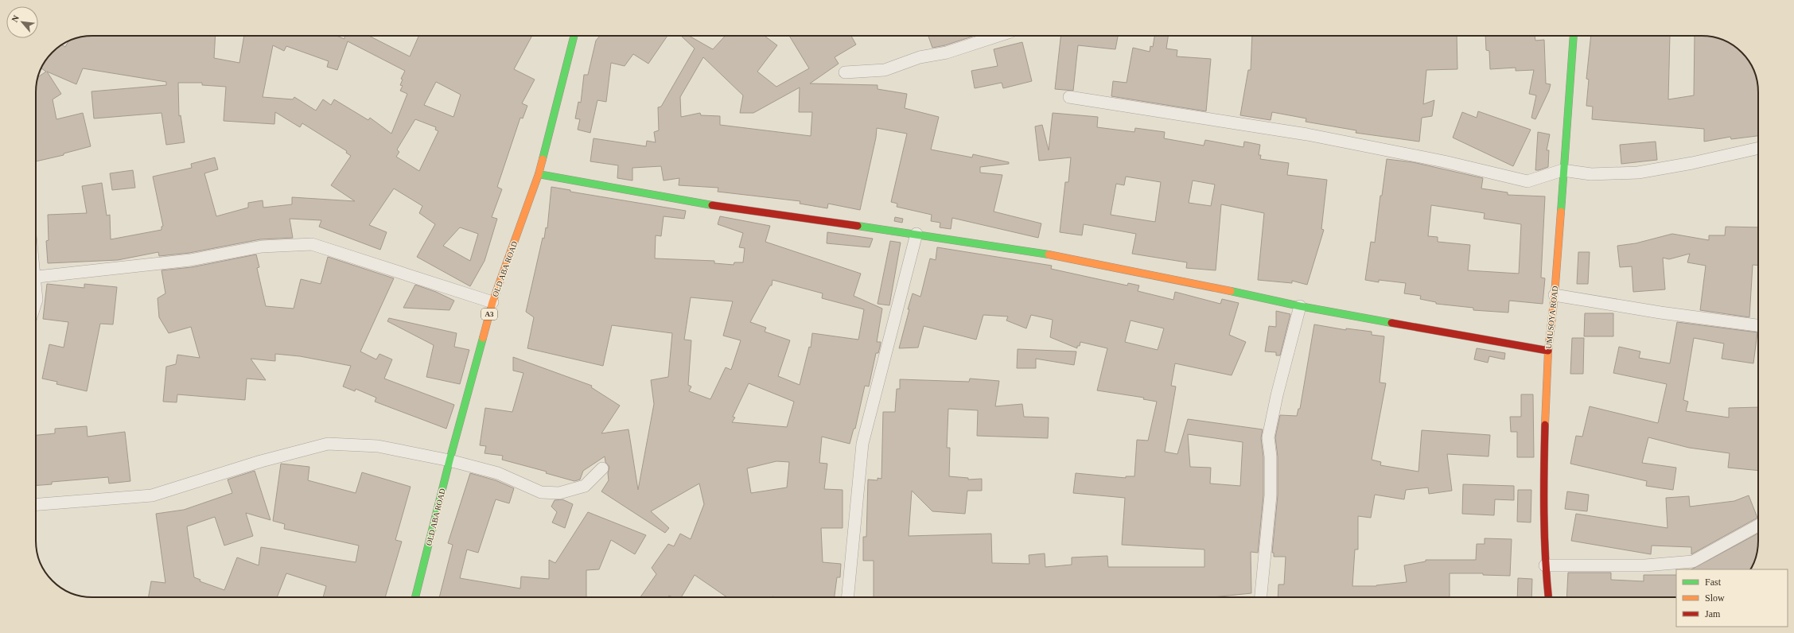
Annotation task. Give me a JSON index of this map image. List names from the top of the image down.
{
  "streets": {
    "main road": ["OLD ABA ROAD", "A3", "UMUSOYA ROAD"]
  },
  "legend": ["Fast", "Slow", "Jam"],
  "north": "top left"
}
